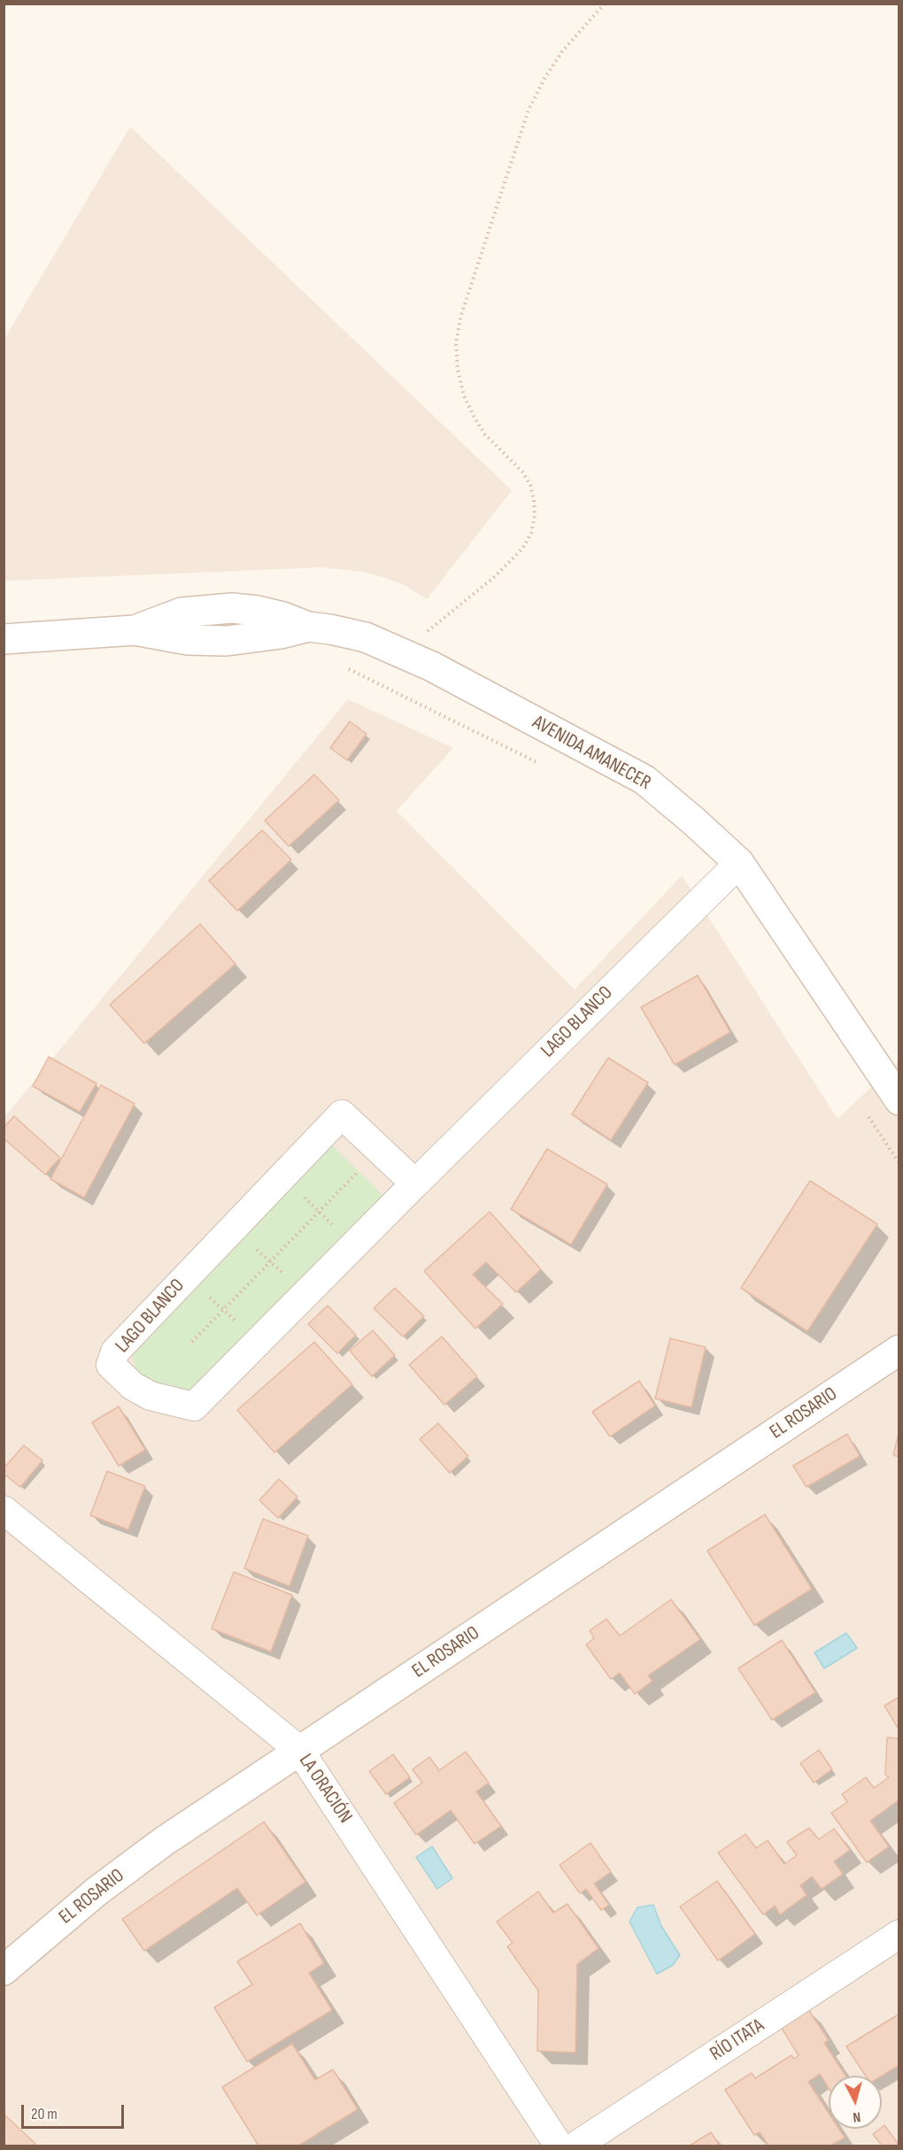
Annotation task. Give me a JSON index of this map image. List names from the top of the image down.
{
  "streets": {
    "street": [
      "AVENIDA AMANECER",
      "LAGO BLANCO",
      "EL ROSARIO",
      "LA ORACIÓN",
      "RÍO ITATA"
    ]
  },
  "crossings": [
    ["AVENIDA AMANECER", "LAGO BLANCO"],
    ["EL ROSARIO", "LA ORACIÓN"]
  ],
  "scale_bar": "20 m",
  "north": "bottom"
}
